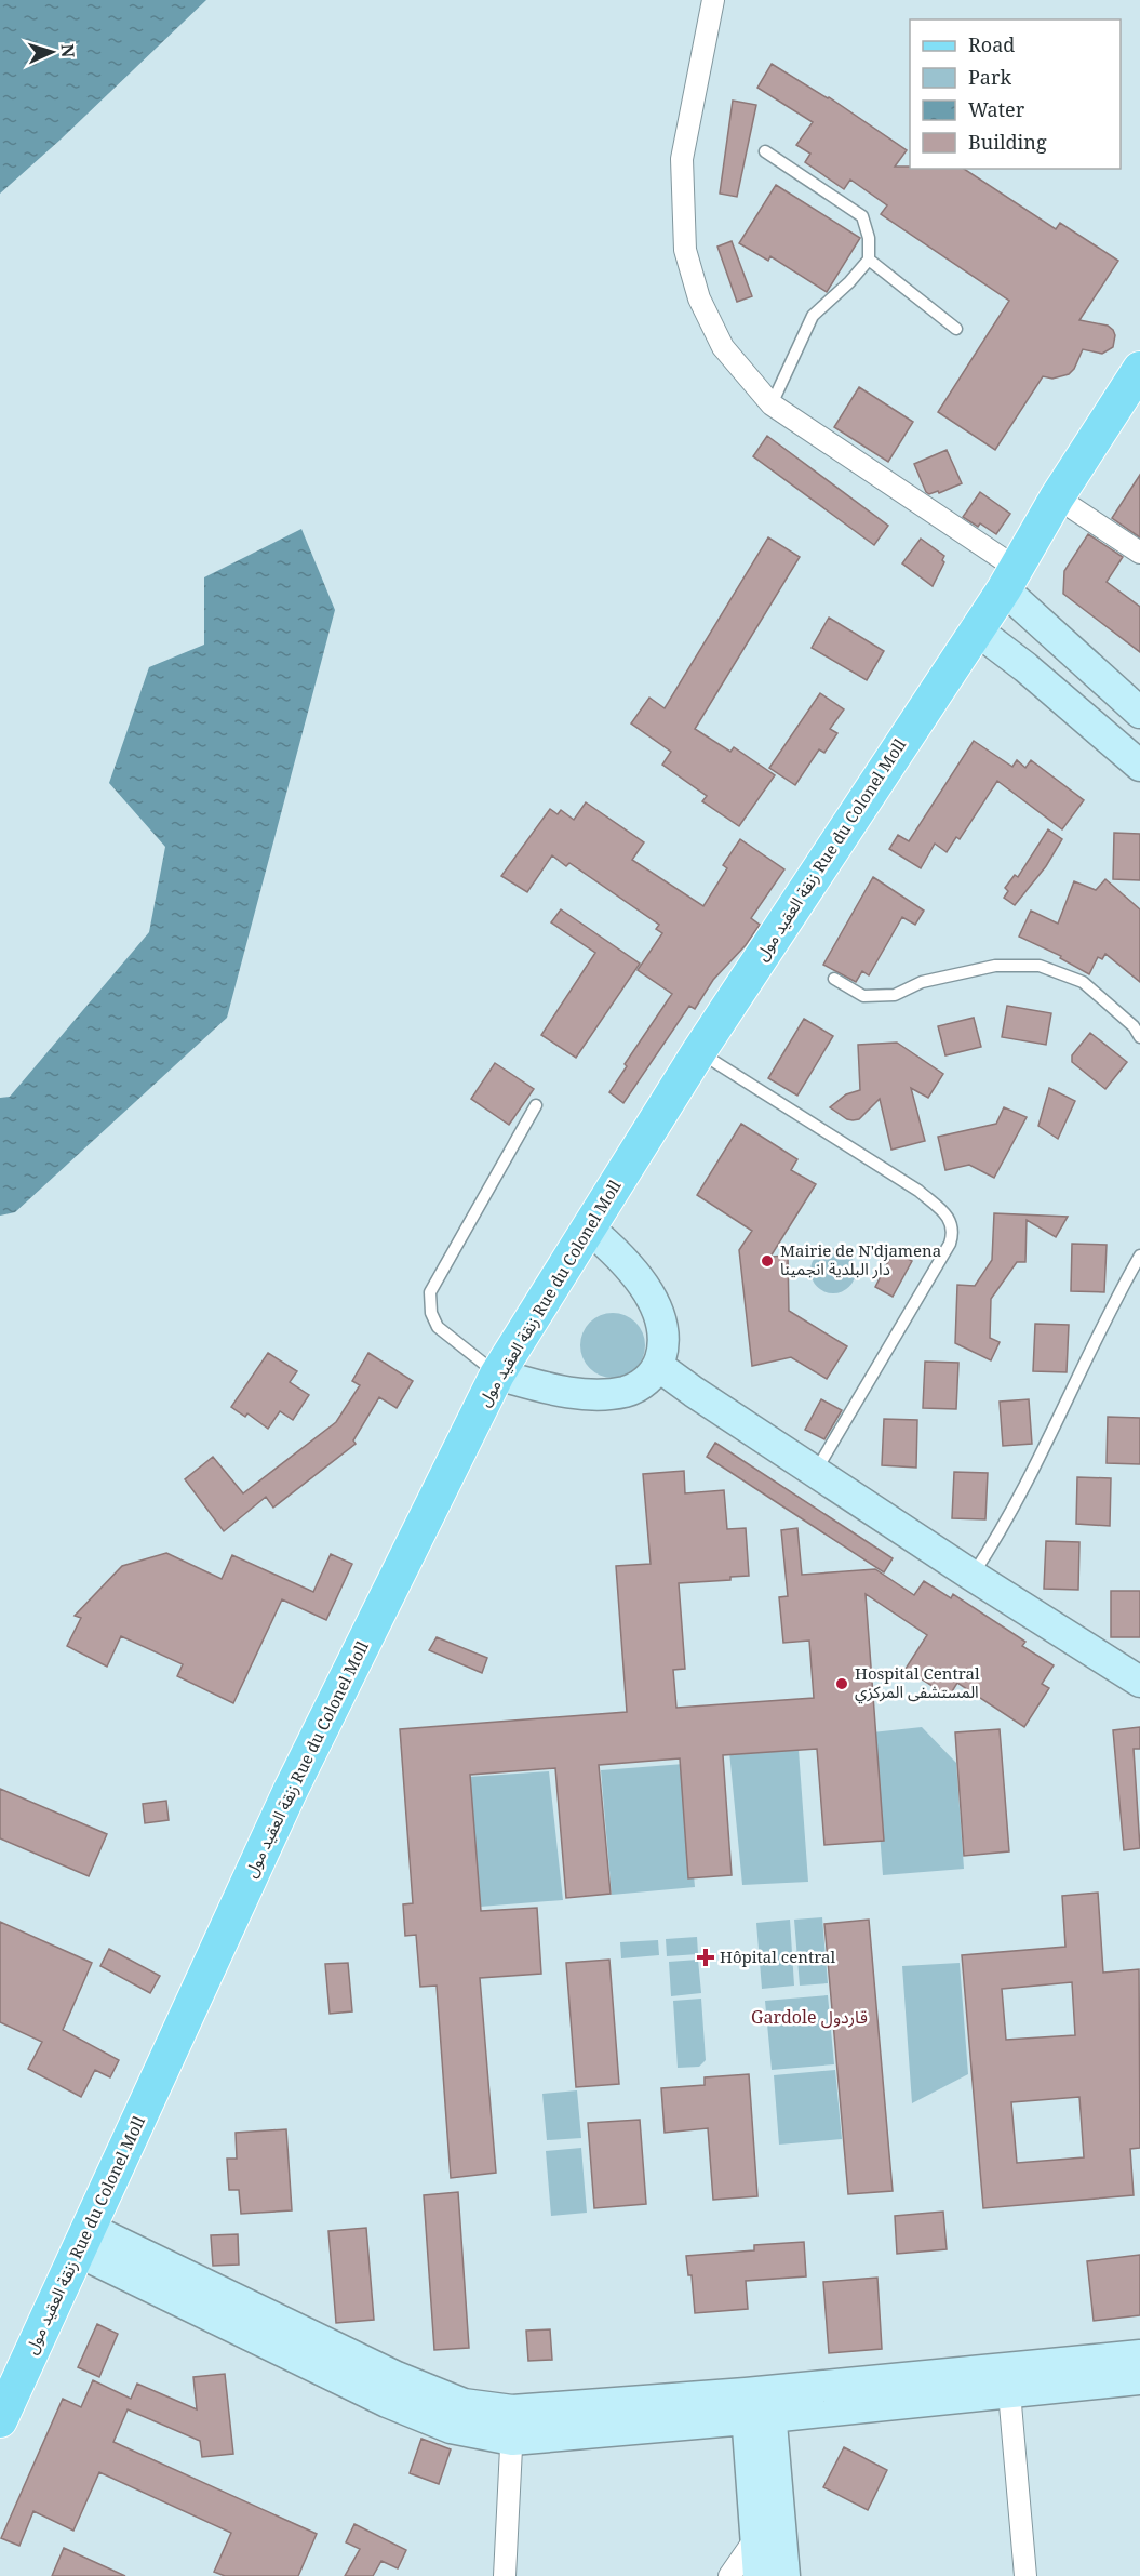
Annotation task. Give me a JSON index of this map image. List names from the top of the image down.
{
  "streets": {
    "main road": ["زنقة العقيد مول Rue du Colonel Moll"]
  },
  "districts": ["Gardole قاردول"],
  "places": {
    "other": ["Mairie de N'djamena دار البلدية انجمينا", "Hospital Central المستشفى المركزي"],
    "health": ["Hôpital central"]
  },
  "legend": [
    "Road",
    "Park",
    "Water",
    "Building"
  ],
  "north": "right"
}
